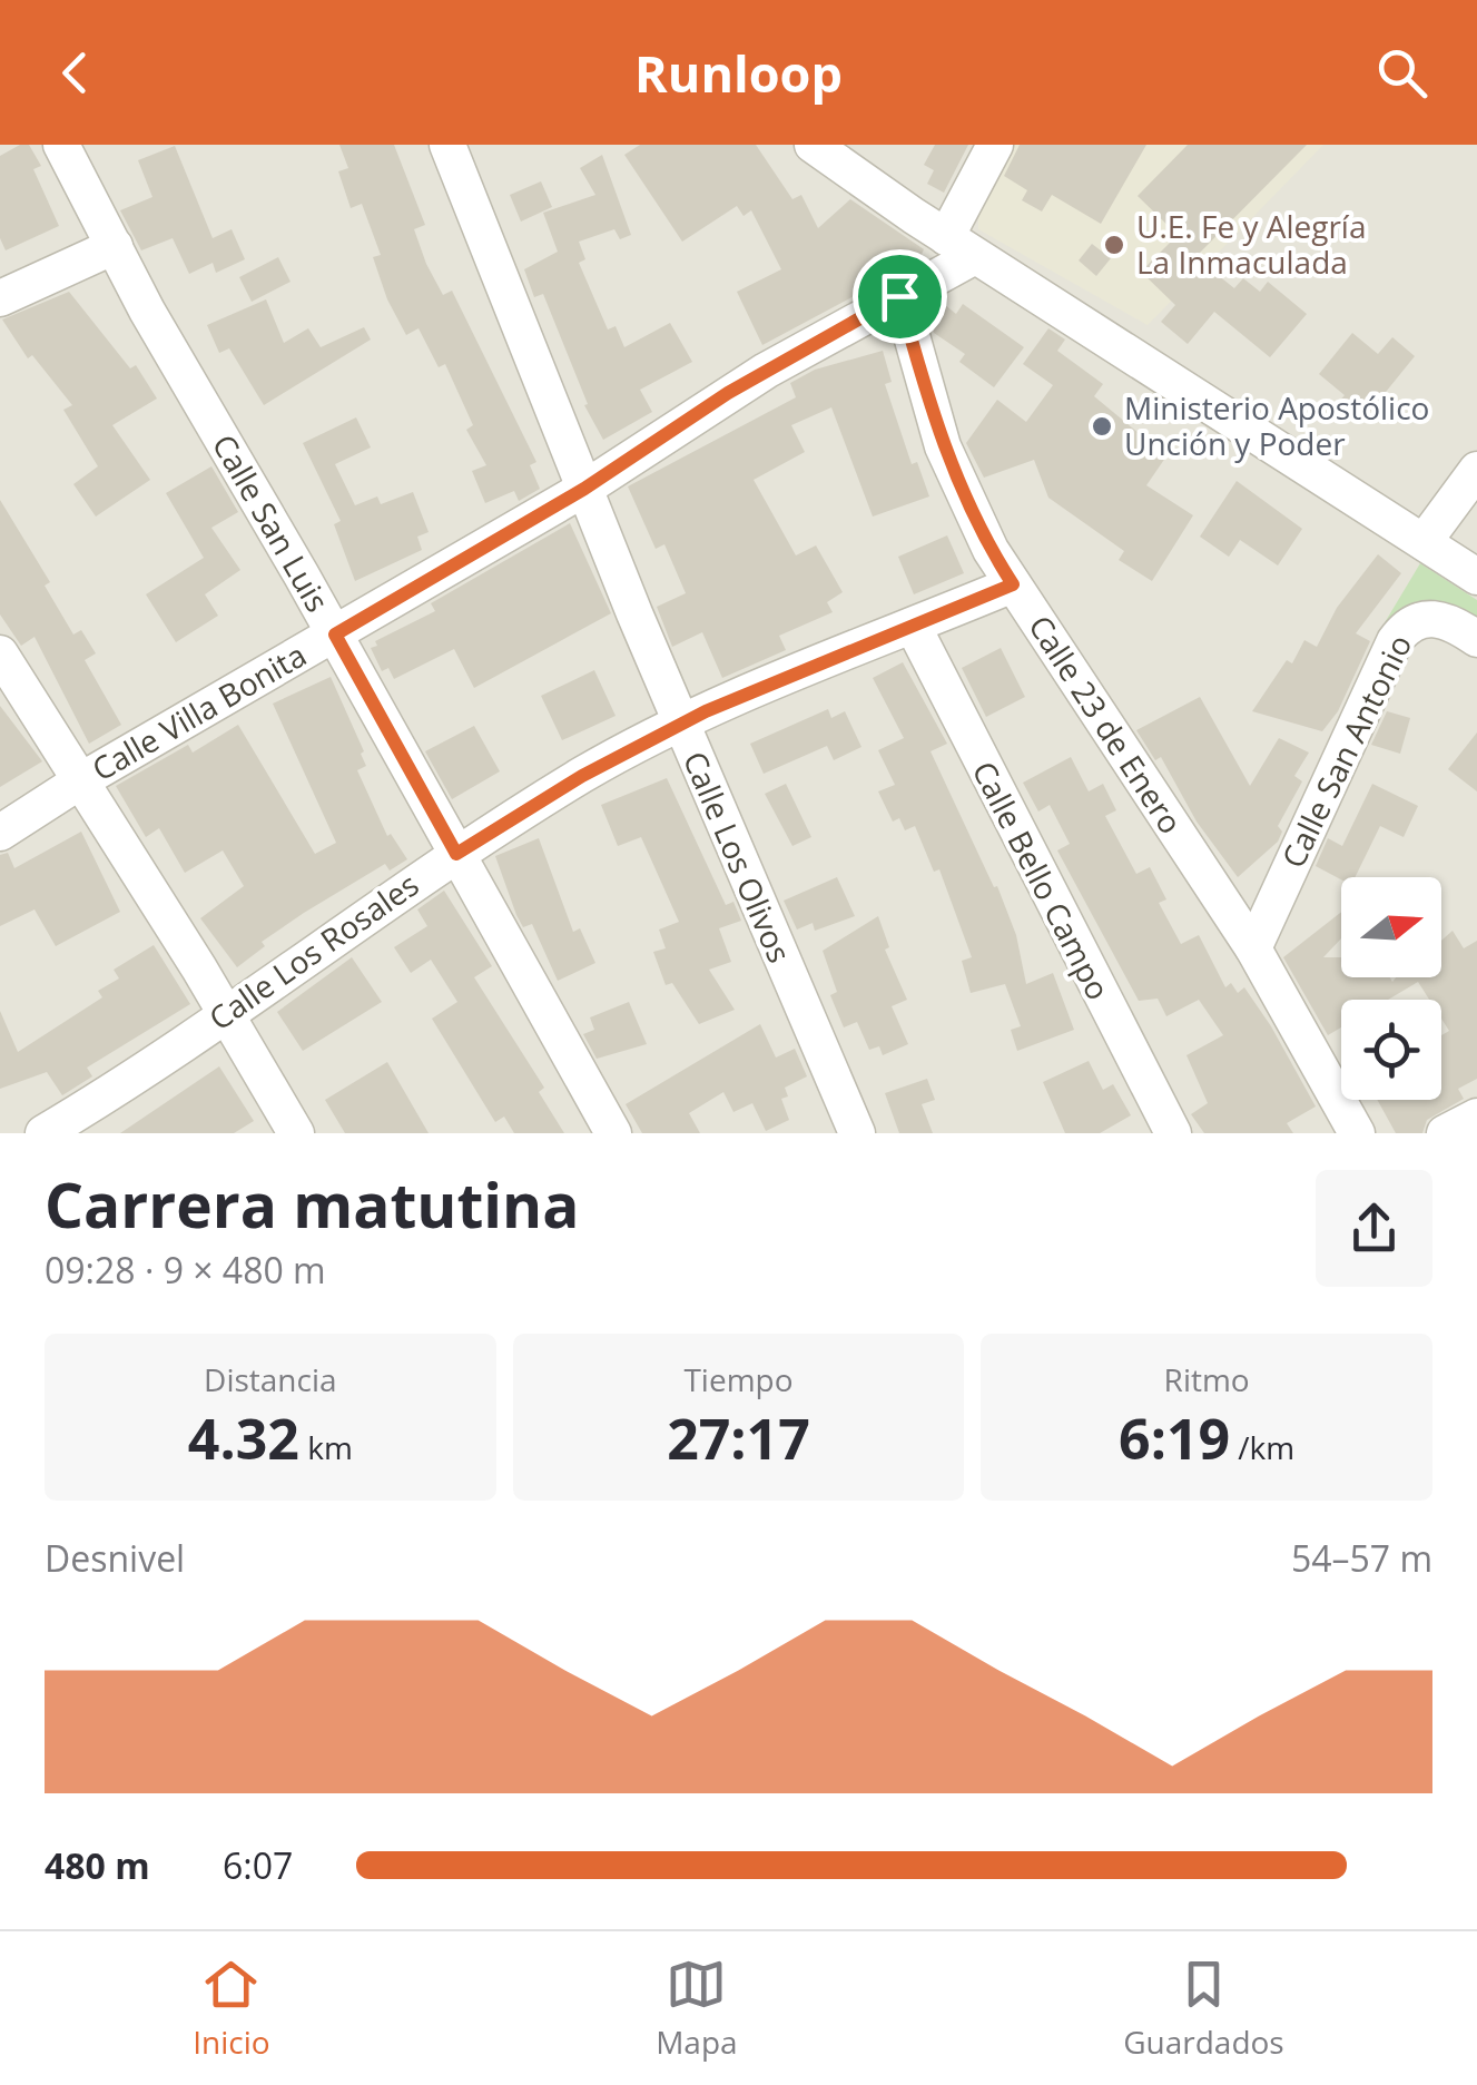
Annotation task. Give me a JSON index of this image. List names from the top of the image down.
{
  "streets": {
    "street": [
      "Calle San Luis",
      "Calle Villa Bonita",
      "Calle 23 de Enero",
      "Calle San Antonio",
      "Calle Los Olivos",
      "Calle Bello Campo",
      "Calle Los Rosales"
    ]
  },
  "crossings": [
    ["Calle San Luis", "Calle Villa Bonita"],
    ["Calle San Luis", "Calle Los Rosales"],
    ["Calle Villa Bonita", "Calle 23 de Enero"],
    ["Calle Villa Bonita", "Calle Los Olivos"],
    ["Calle 23 de Enero", "Calle San Antonio"],
    ["Calle 23 de Enero", "Calle Los Rosales"],
    ["Calle Los Olivos", "Calle Los Rosales"],
    ["Calle Bello Campo", "Calle Los Rosales"]
  ],
  "places": ["U.E. Fe y Alegría La Inmaculada", "Ministerio Apostólico Unción y Poder"],
  "north": "right",
  "page": {
    "header": "Runloop",
    "heading": ["Carrera matutina", "09:28 · 9 × 480 m"],
    "stats": [
      ["Distancia", "4.32 km"],
      ["Tiempo", "27:17"],
      ["Ritmo", "6:19 /km"]
    ],
    "chart": ["Desnivel", "54–57 m"],
    "list": [
      {
        "name": "480 m",
        "note": "6:07"
      }
    ],
    "tabs": ["Inicio", "Mapa", "Guardados"]
  }
}
